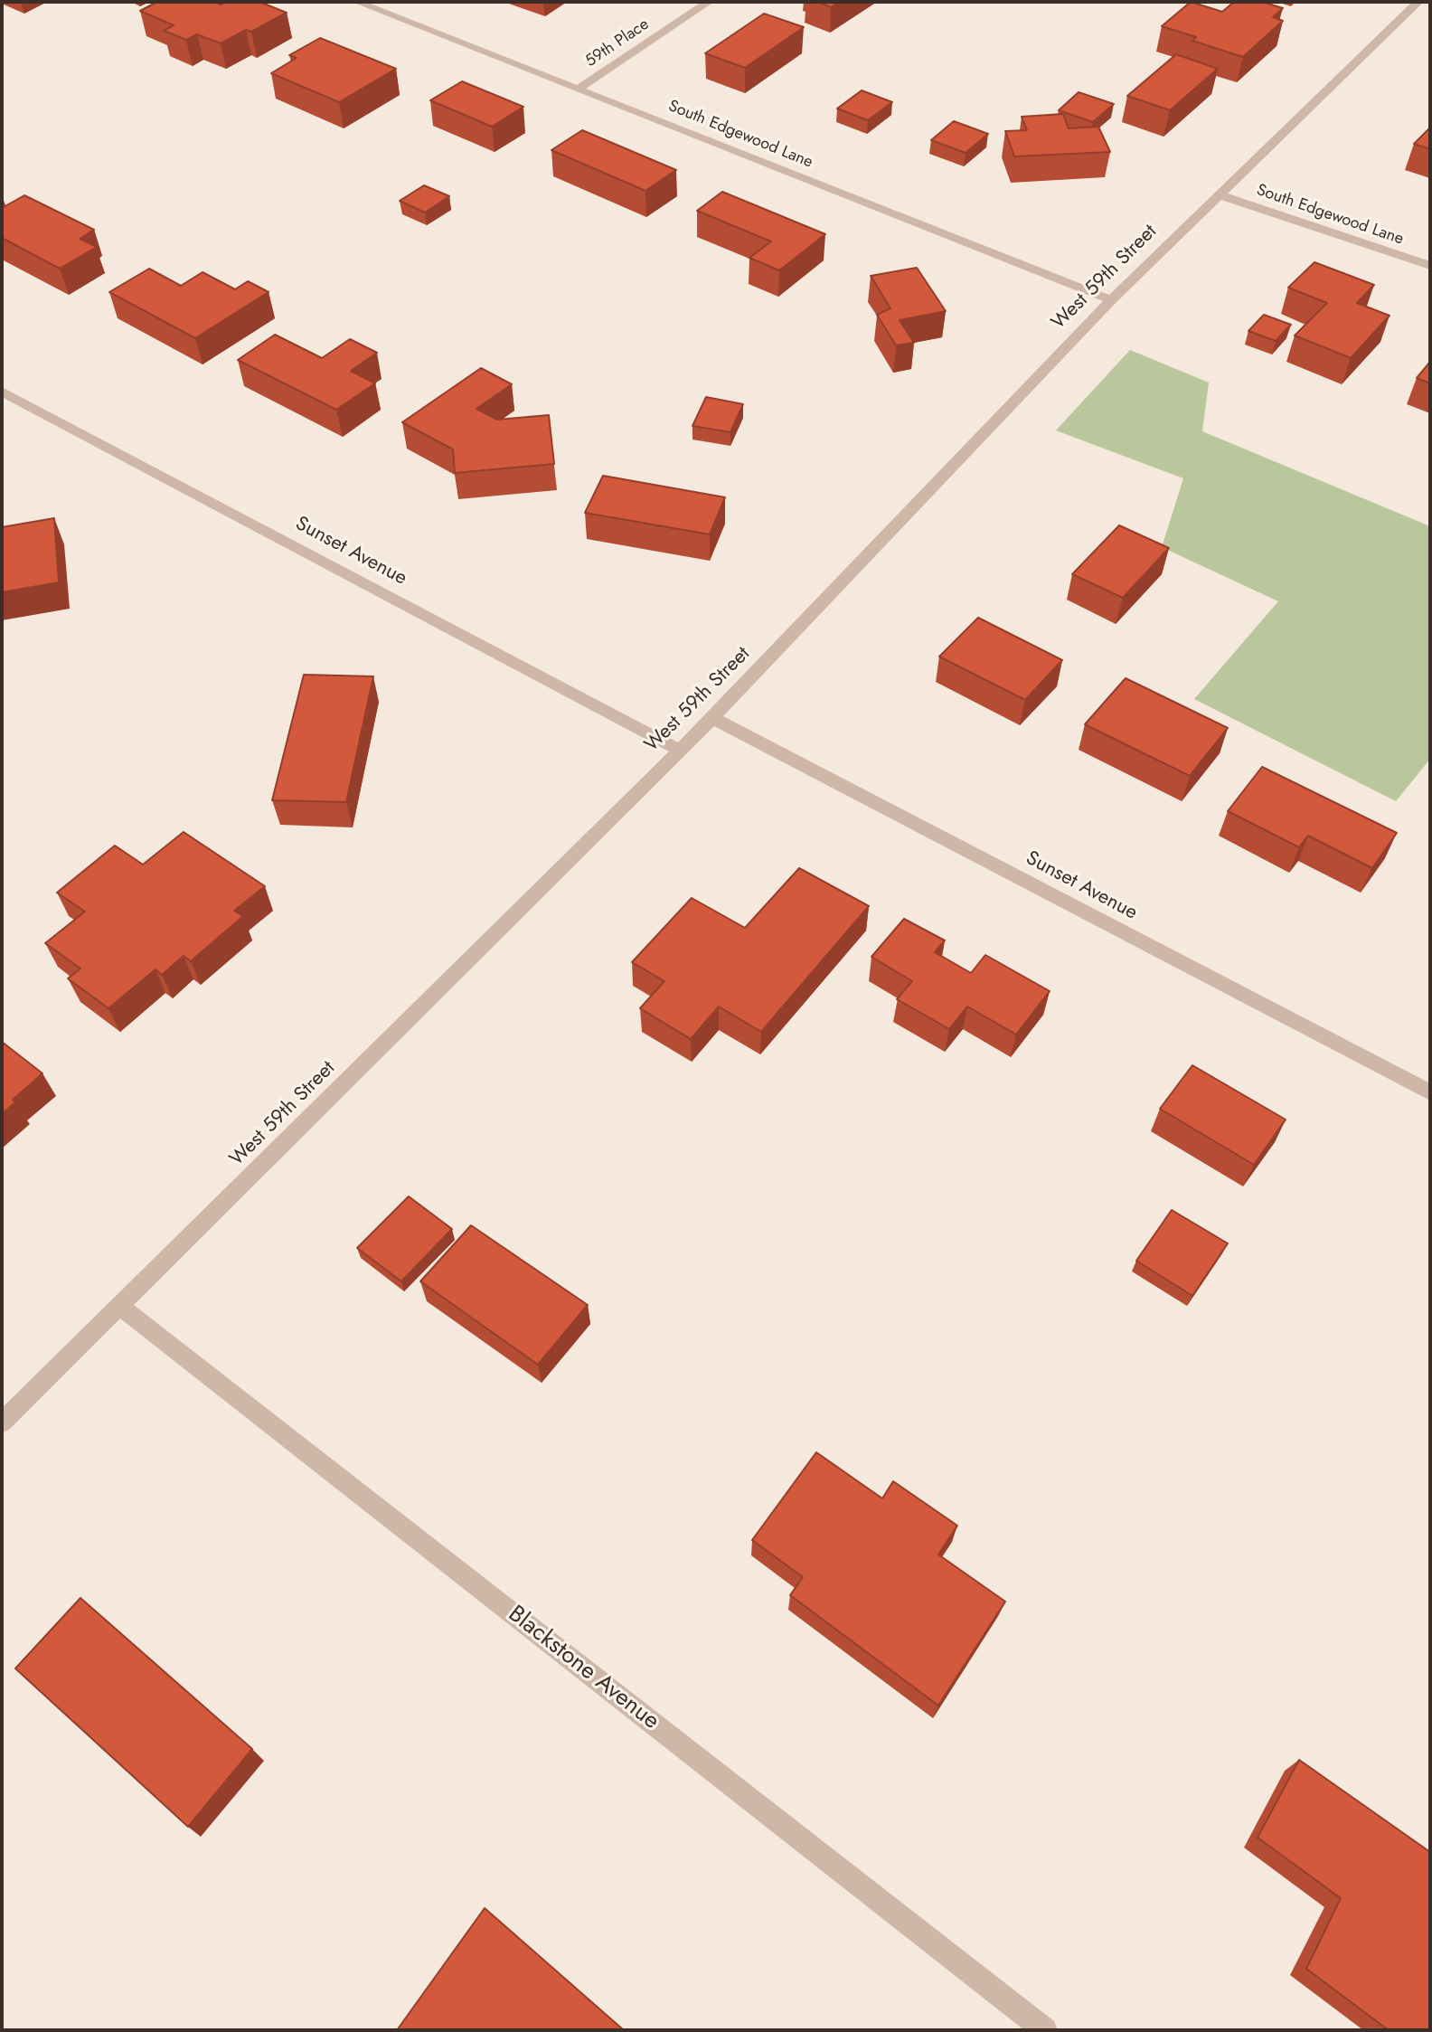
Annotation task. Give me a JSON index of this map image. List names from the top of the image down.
{
  "streets": {
    "street": [
      "59th Place",
      "South Edgewood Lane",
      "West 59th Street",
      "Sunset Avenue",
      "Blackstone Avenue"
    ]
  },
  "crossings": [
    ["59th Place", "South Edgewood Lane"],
    ["South Edgewood Lane", "West 59th Street"],
    ["West 59th Street", "Sunset Avenue"],
    ["West 59th Street", "Blackstone Avenue"]
  ]
}
